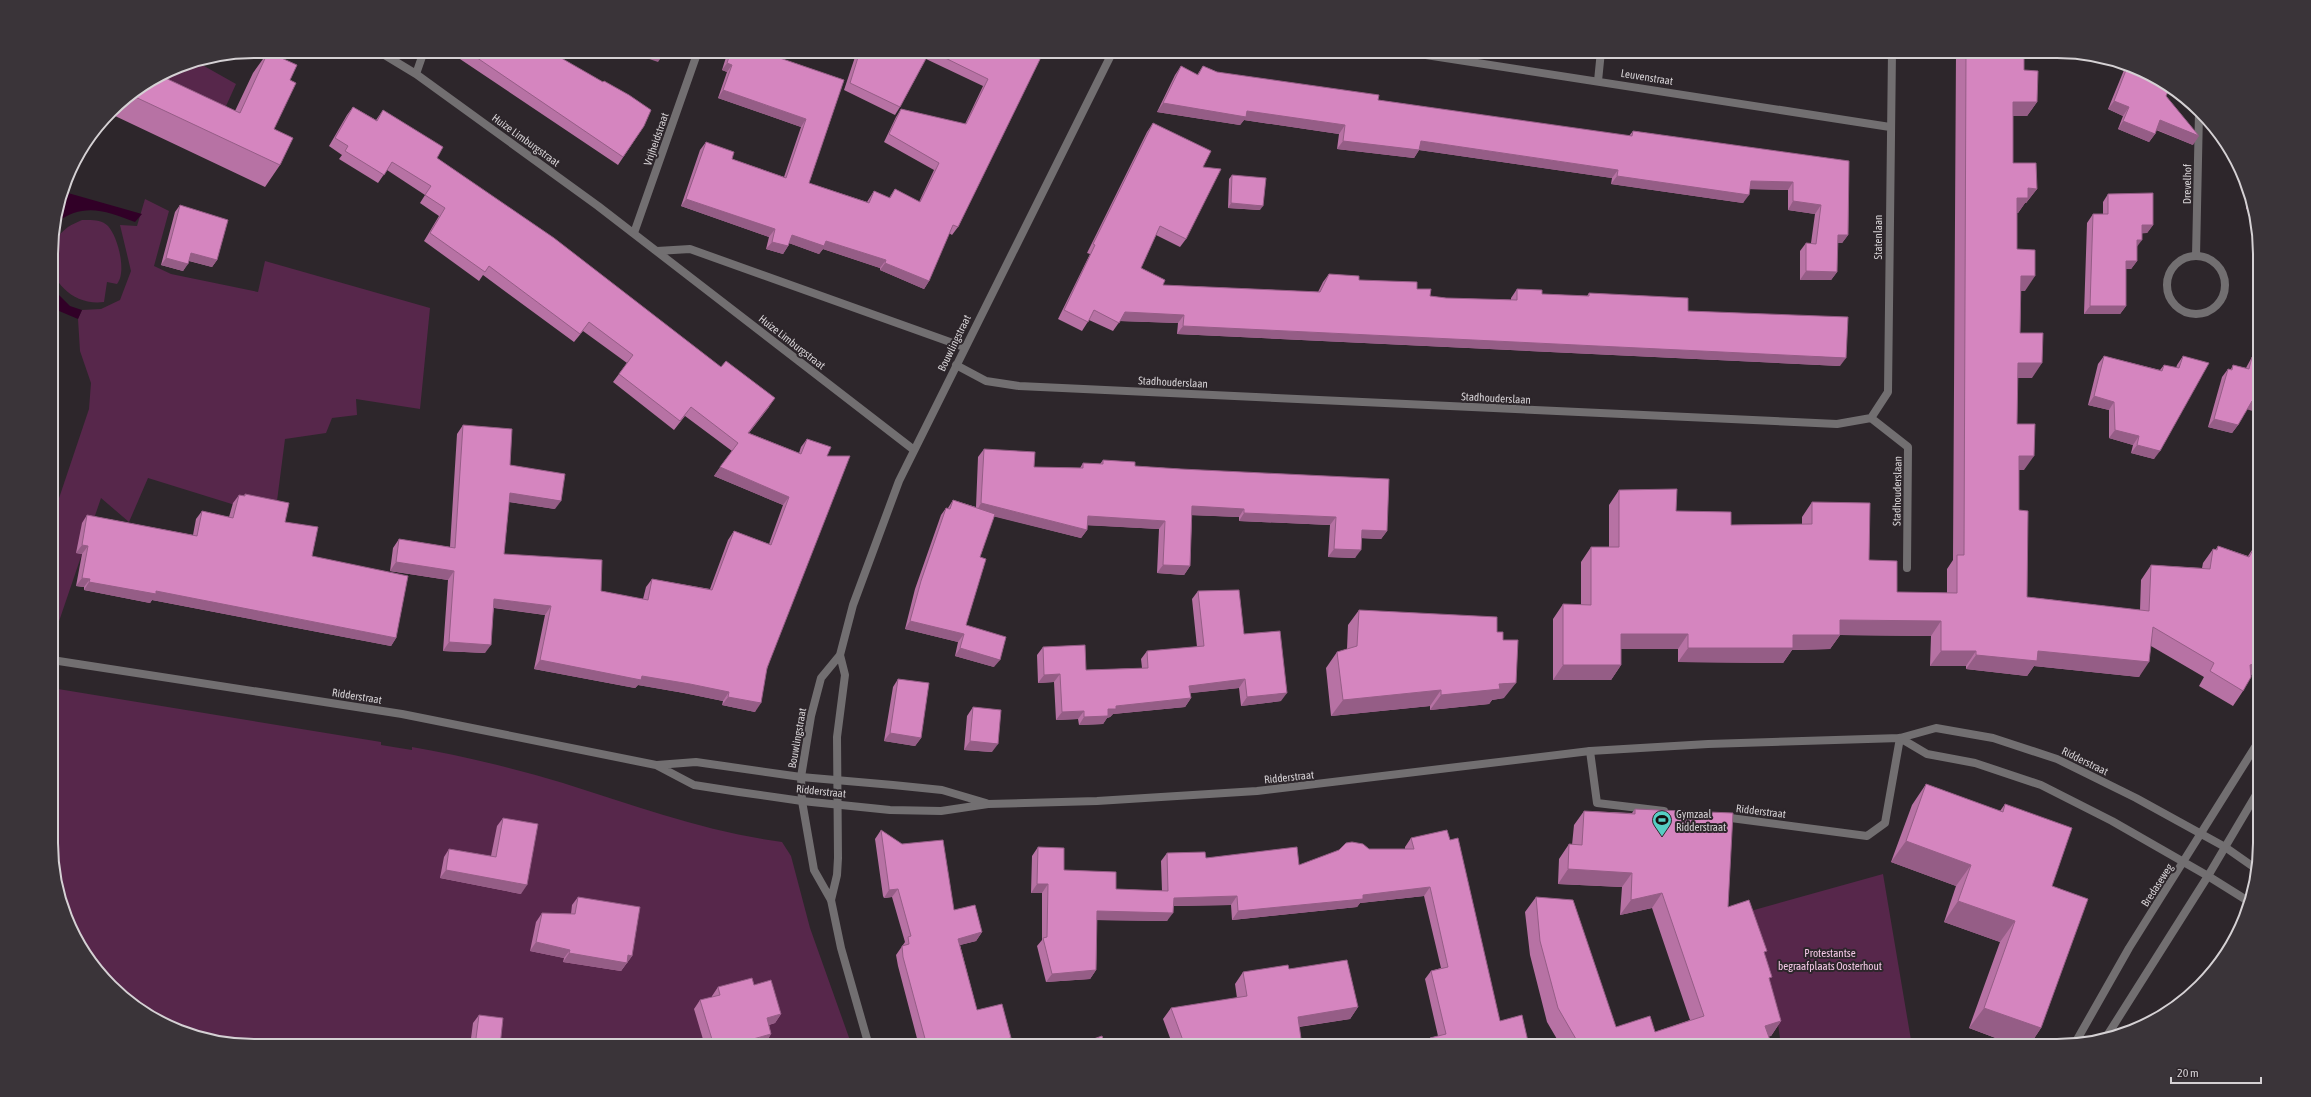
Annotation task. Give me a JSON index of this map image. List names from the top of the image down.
{
  "streets": {
    "street": [
      "Leuvenstraat",
      "Vrijheidstraat",
      "Huize Limburgstraat",
      "Drevelhof",
      "Statenlaan",
      "Bouwlingstraat",
      "Stadhouderslaan",
      "Ridderstraat",
      "Bredaseweg"
    ]
  },
  "crossings": [
    ["Leuvenstraat", "Statenlaan"],
    ["Vrijheidstraat", "Huize Limburgstraat"],
    ["Huize Limburgstraat", "Bouwlingstraat"],
    ["Statenlaan", "Stadhouderslaan"],
    ["Bouwlingstraat", "Stadhouderslaan"],
    ["Bouwlingstraat", "Ridderstraat"],
    ["Ridderstraat", "Bredaseweg"]
  ],
  "parks": ["Protestantse begraafplaats Oosterhout"],
  "places": {
    "sports": ["Gymzaal Ridderstraat"]
  },
  "scale_bar": "20 m"
}
